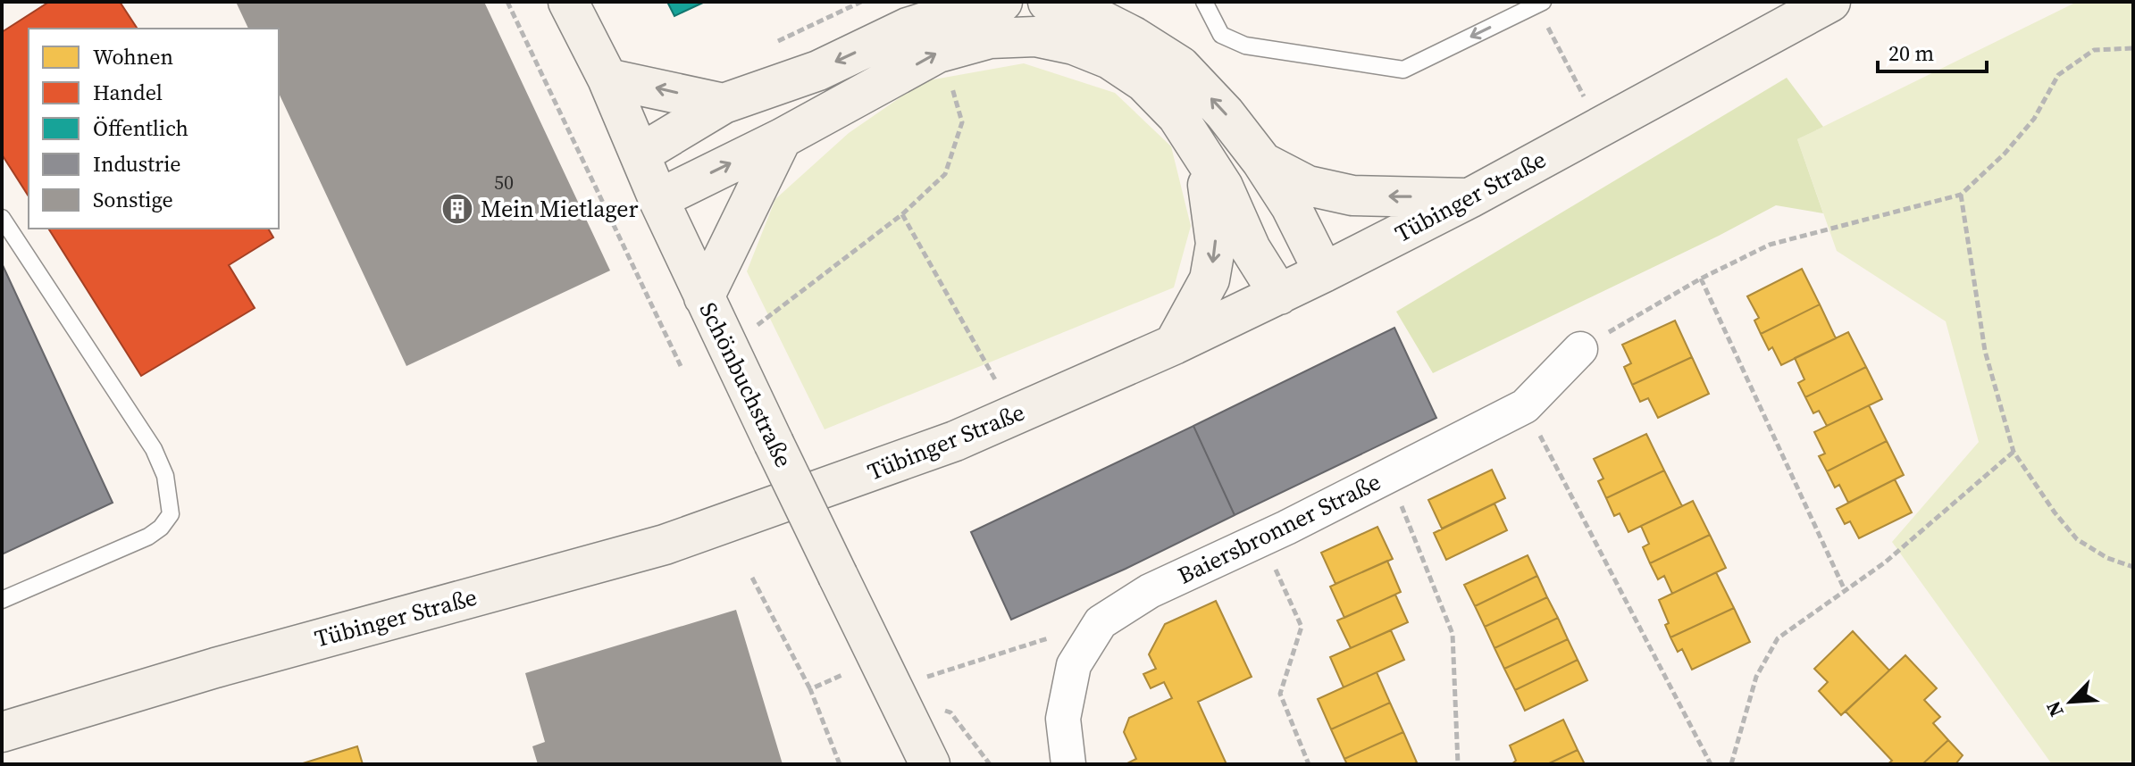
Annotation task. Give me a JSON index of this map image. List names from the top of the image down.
{
  "streets": {
    "main road": ["Tübinger Straße", "Schönbuchstraße"],
    "street": ["Baiersbronner Straße"]
  },
  "places": {
    "building": ["Mein Mietlager"]
  },
  "house_numbers": ["50"],
  "legend": [
    "Wohnen",
    "Handel",
    "Öffentlich",
    "Industrie",
    "Sonstige"
  ],
  "scale_bar": "20 m",
  "north": "bottom left"
}
